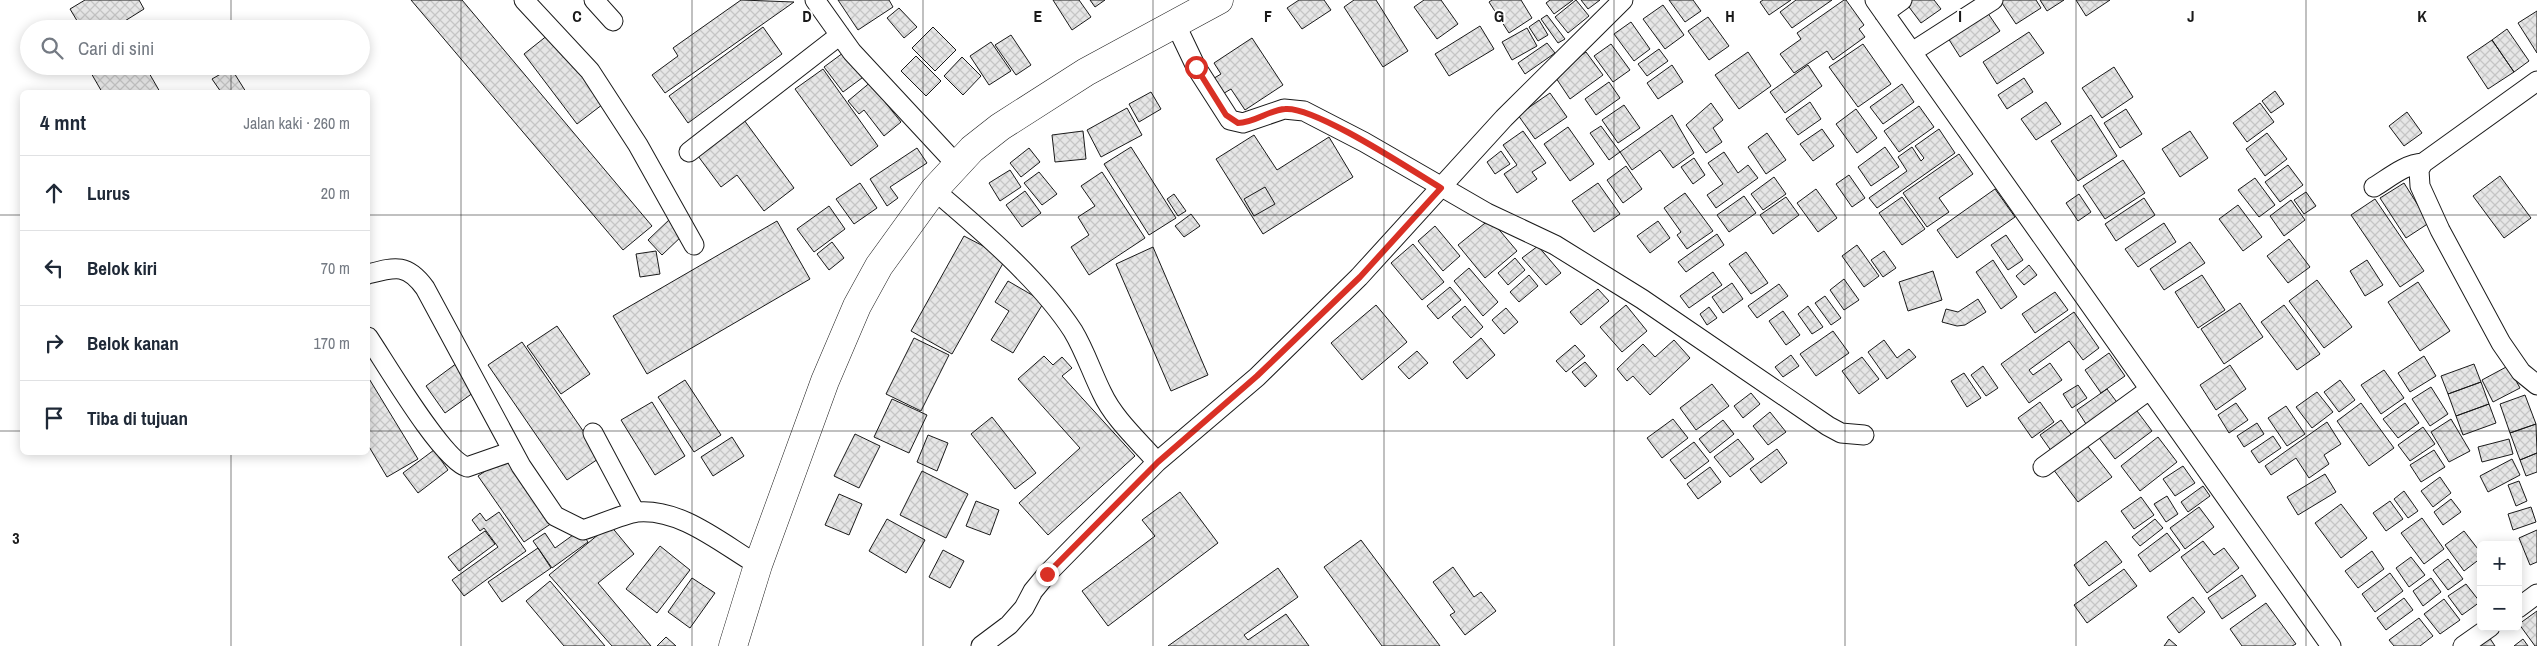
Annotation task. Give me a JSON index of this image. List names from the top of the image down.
{
  "page": {
    "search": "Cari di sini",
    "heading": ["4 mnt", "Jalan kaki · 260 m"],
    "list": [
      ["Lurus", "20 m"],
      ["Belok kiri", "70 m"],
      ["Belok kanan", "170 m"],
      "Tiba di tujuan"
    ],
    "map_buttons": ["+", "−"]
  },
  "grid": {
    "columns": [
      "C",
      "D",
      "E",
      "F",
      "G",
      "H",
      "I",
      "J",
      "K"
    ],
    "rows": ["3"]
  }
}
